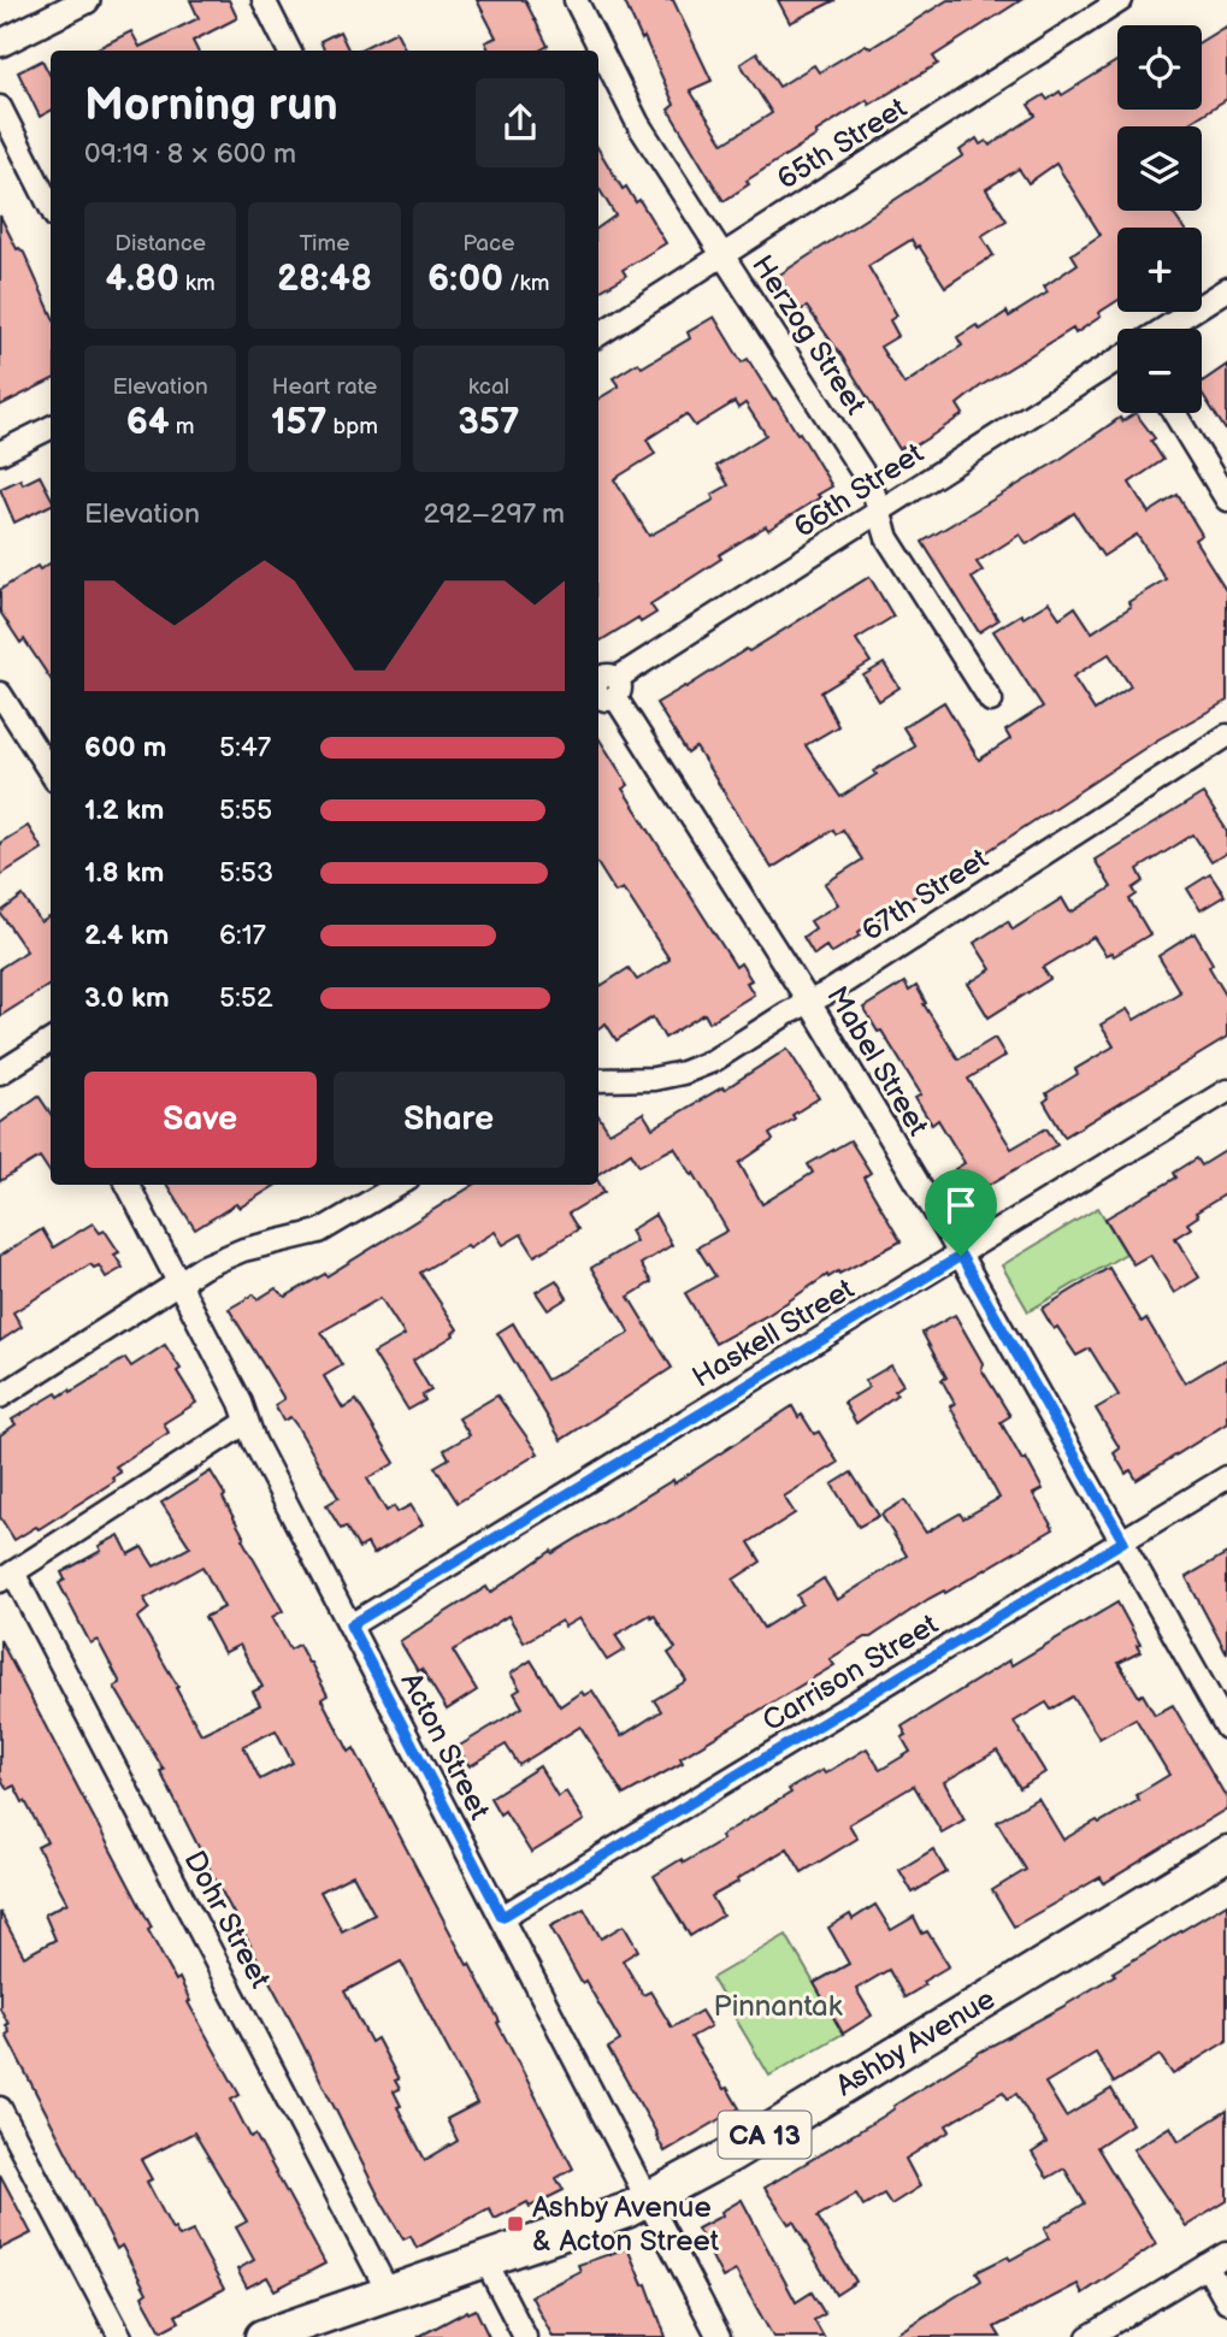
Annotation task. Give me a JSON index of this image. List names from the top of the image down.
{
  "streets": {
    "main road": ["Ashby Avenue", "CA 13"],
    "street": [
      "65th Street",
      "Herzog Street",
      "66th Street",
      "67th Street",
      "Mabel Street",
      "Haskell Street",
      "Carrison Street",
      "Acton Street",
      "Dohr Street"
    ]
  },
  "crossings": [
    ["65th Street", "Herzog Street"],
    ["Herzog Street", "66th Street"],
    ["66th Street", "Mabel Street"],
    ["67th Street", "Mabel Street"],
    ["Mabel Street", "Haskell Street"],
    ["Mabel Street", "Carrison Street"],
    ["Haskell Street", "Acton Street"],
    ["Carrison Street", "Acton Street"],
    ["Acton Street", "Ashby Avenue"],
    ["Dohr Street", "Ashby Avenue"]
  ],
  "parks": ["Pinnantak"],
  "places": {
    "transit": ["Ashby Avenue & Acton Street"]
  },
  "page": {
    "map_buttons": ["+", "−"],
    "heading": ["Morning run", "09:19 · 8 × 600 m"],
    "stats": [
      ["Distance", "4.80 km"],
      ["Time", "28:48"],
      ["Pace", "6:00 /km"],
      ["Elevation", "64 m"],
      ["Heart rate", "157 bpm"],
      ["kcal", "357"]
    ],
    "chart": ["Elevation", "292–297 m"],
    "list": [
      {
        "name": "600 m",
        "note": "5:47"
      },
      {
        "name": "1.2 km",
        "note": "5:55"
      },
      {
        "name": "1.8 km",
        "note": "5:53"
      },
      {
        "name": "2.4 km",
        "note": "6:17"
      },
      {
        "name": "3.0 km",
        "note": "5:52"
      }
    ],
    "buttons": ["Save", "Share"]
  }
}
